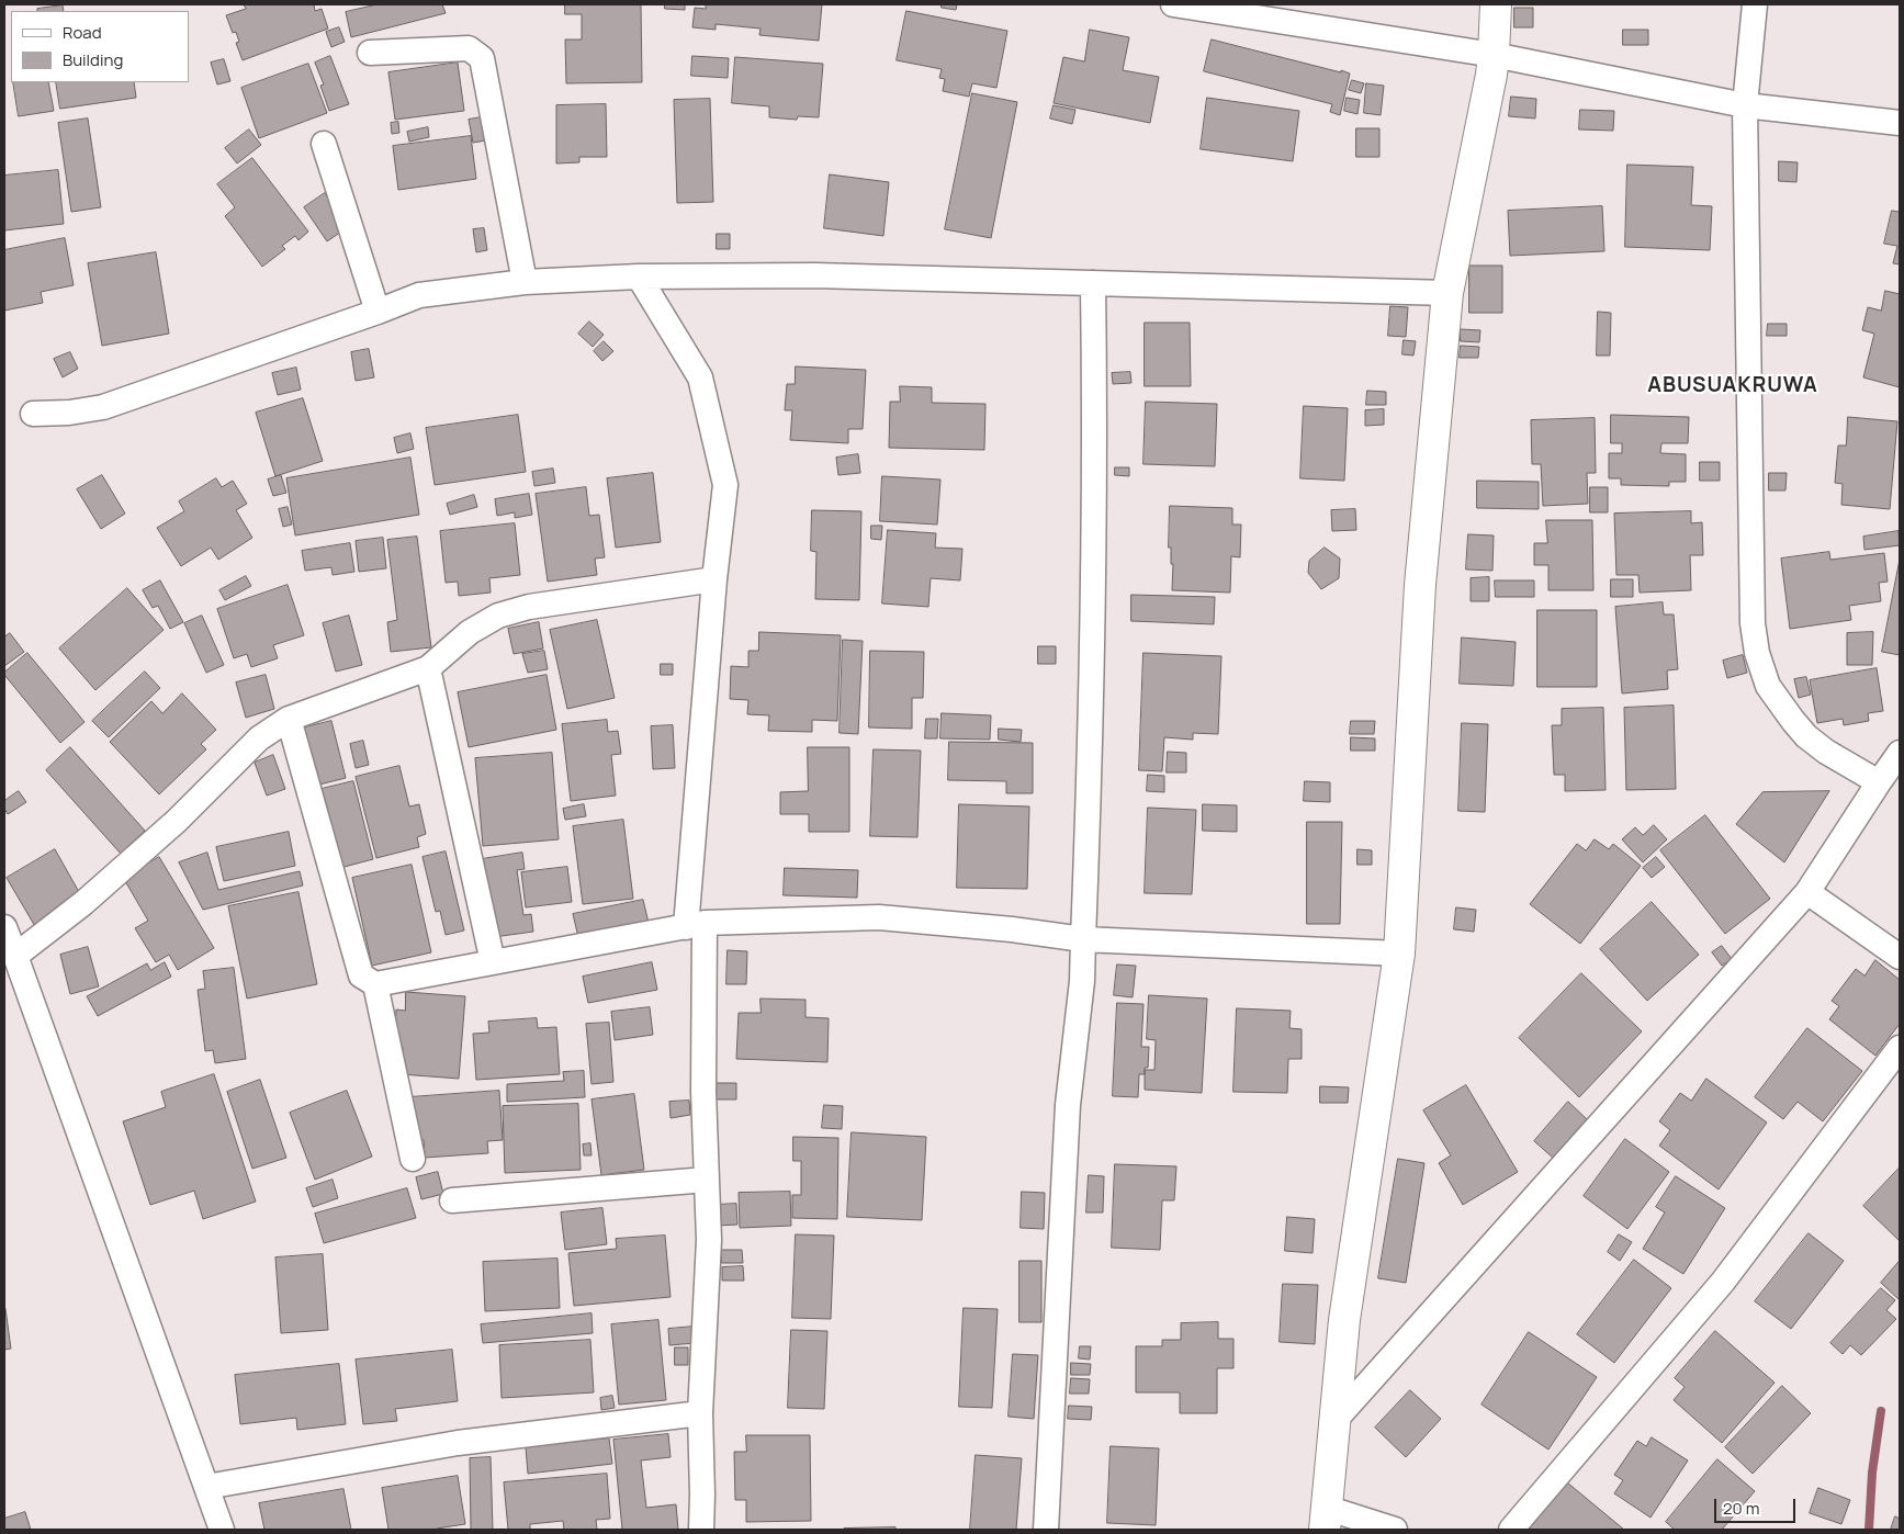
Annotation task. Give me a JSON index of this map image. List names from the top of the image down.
{
  "districts": ["ABUSUAKRUWA"],
  "legend": ["Road", "Building"],
  "scale_bar": "20 m"
}
